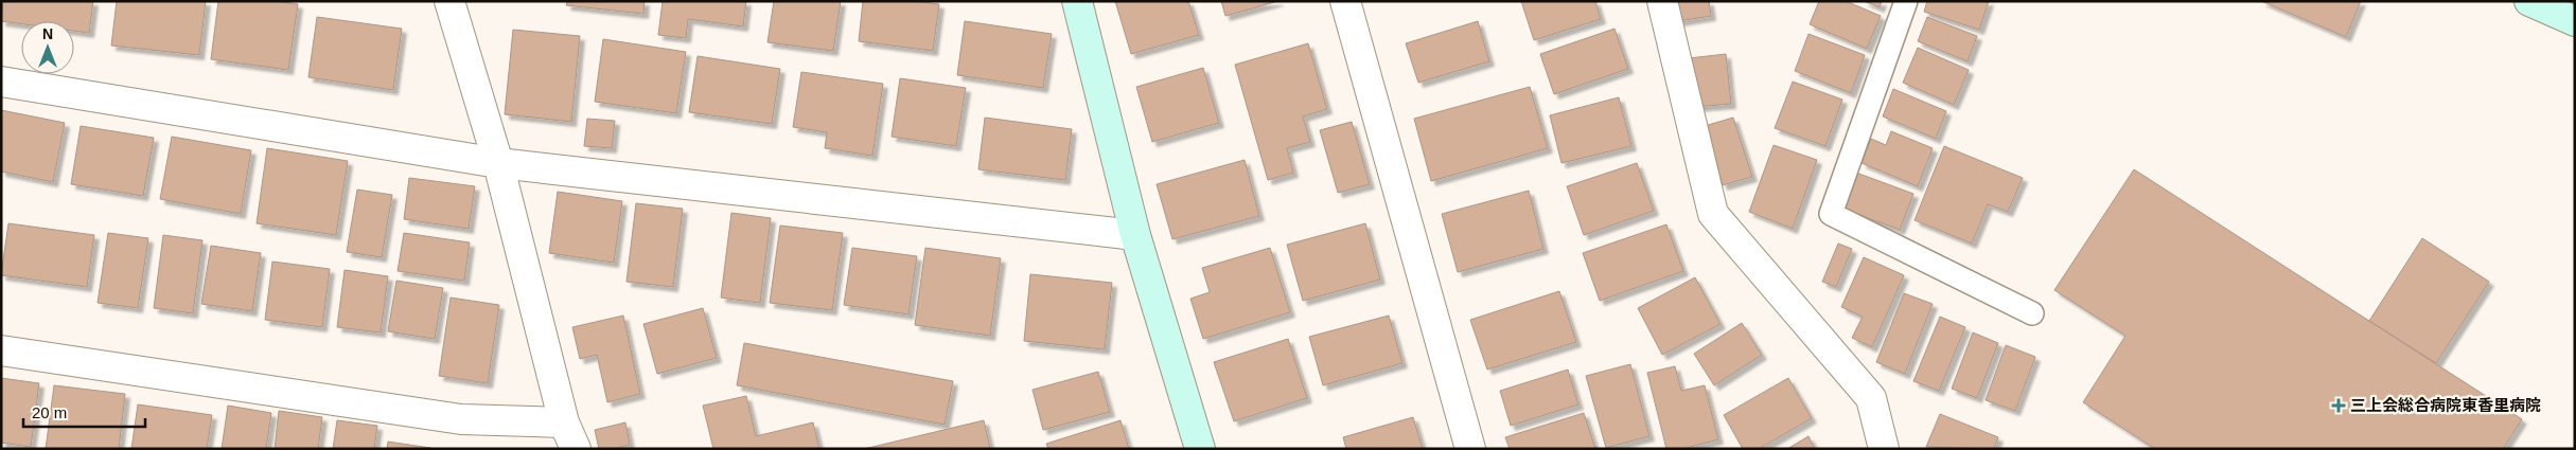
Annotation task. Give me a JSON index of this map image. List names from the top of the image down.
{
  "places": {
    "health": ["三上会総合病院東香里病院"]
  },
  "scale_bar": "20 m",
  "north": "top"
}
